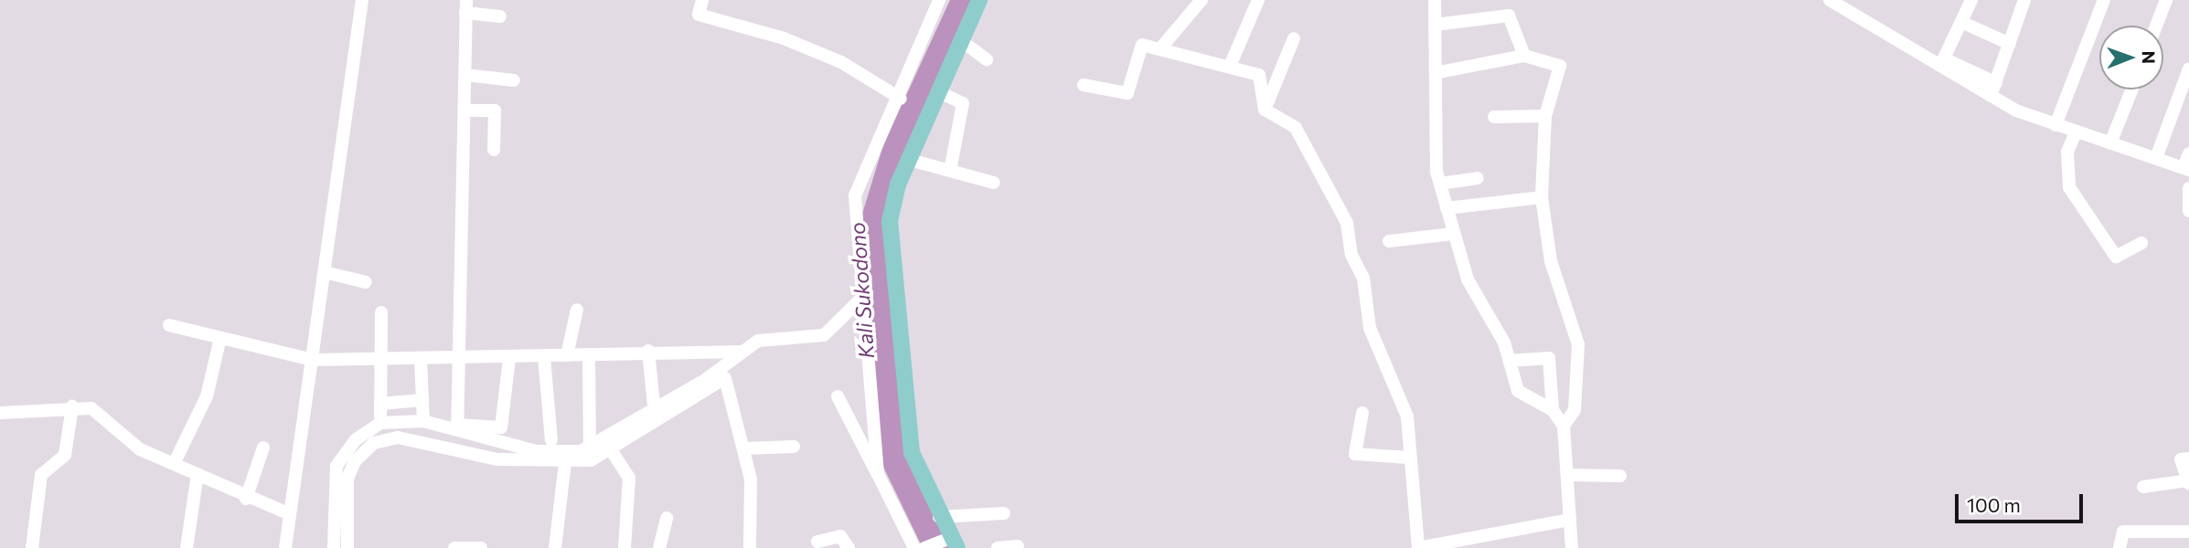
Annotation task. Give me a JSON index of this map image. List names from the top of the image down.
{
  "water": ["Kali Sukodono"],
  "scale_bar": "100 m",
  "north": "right"
}
